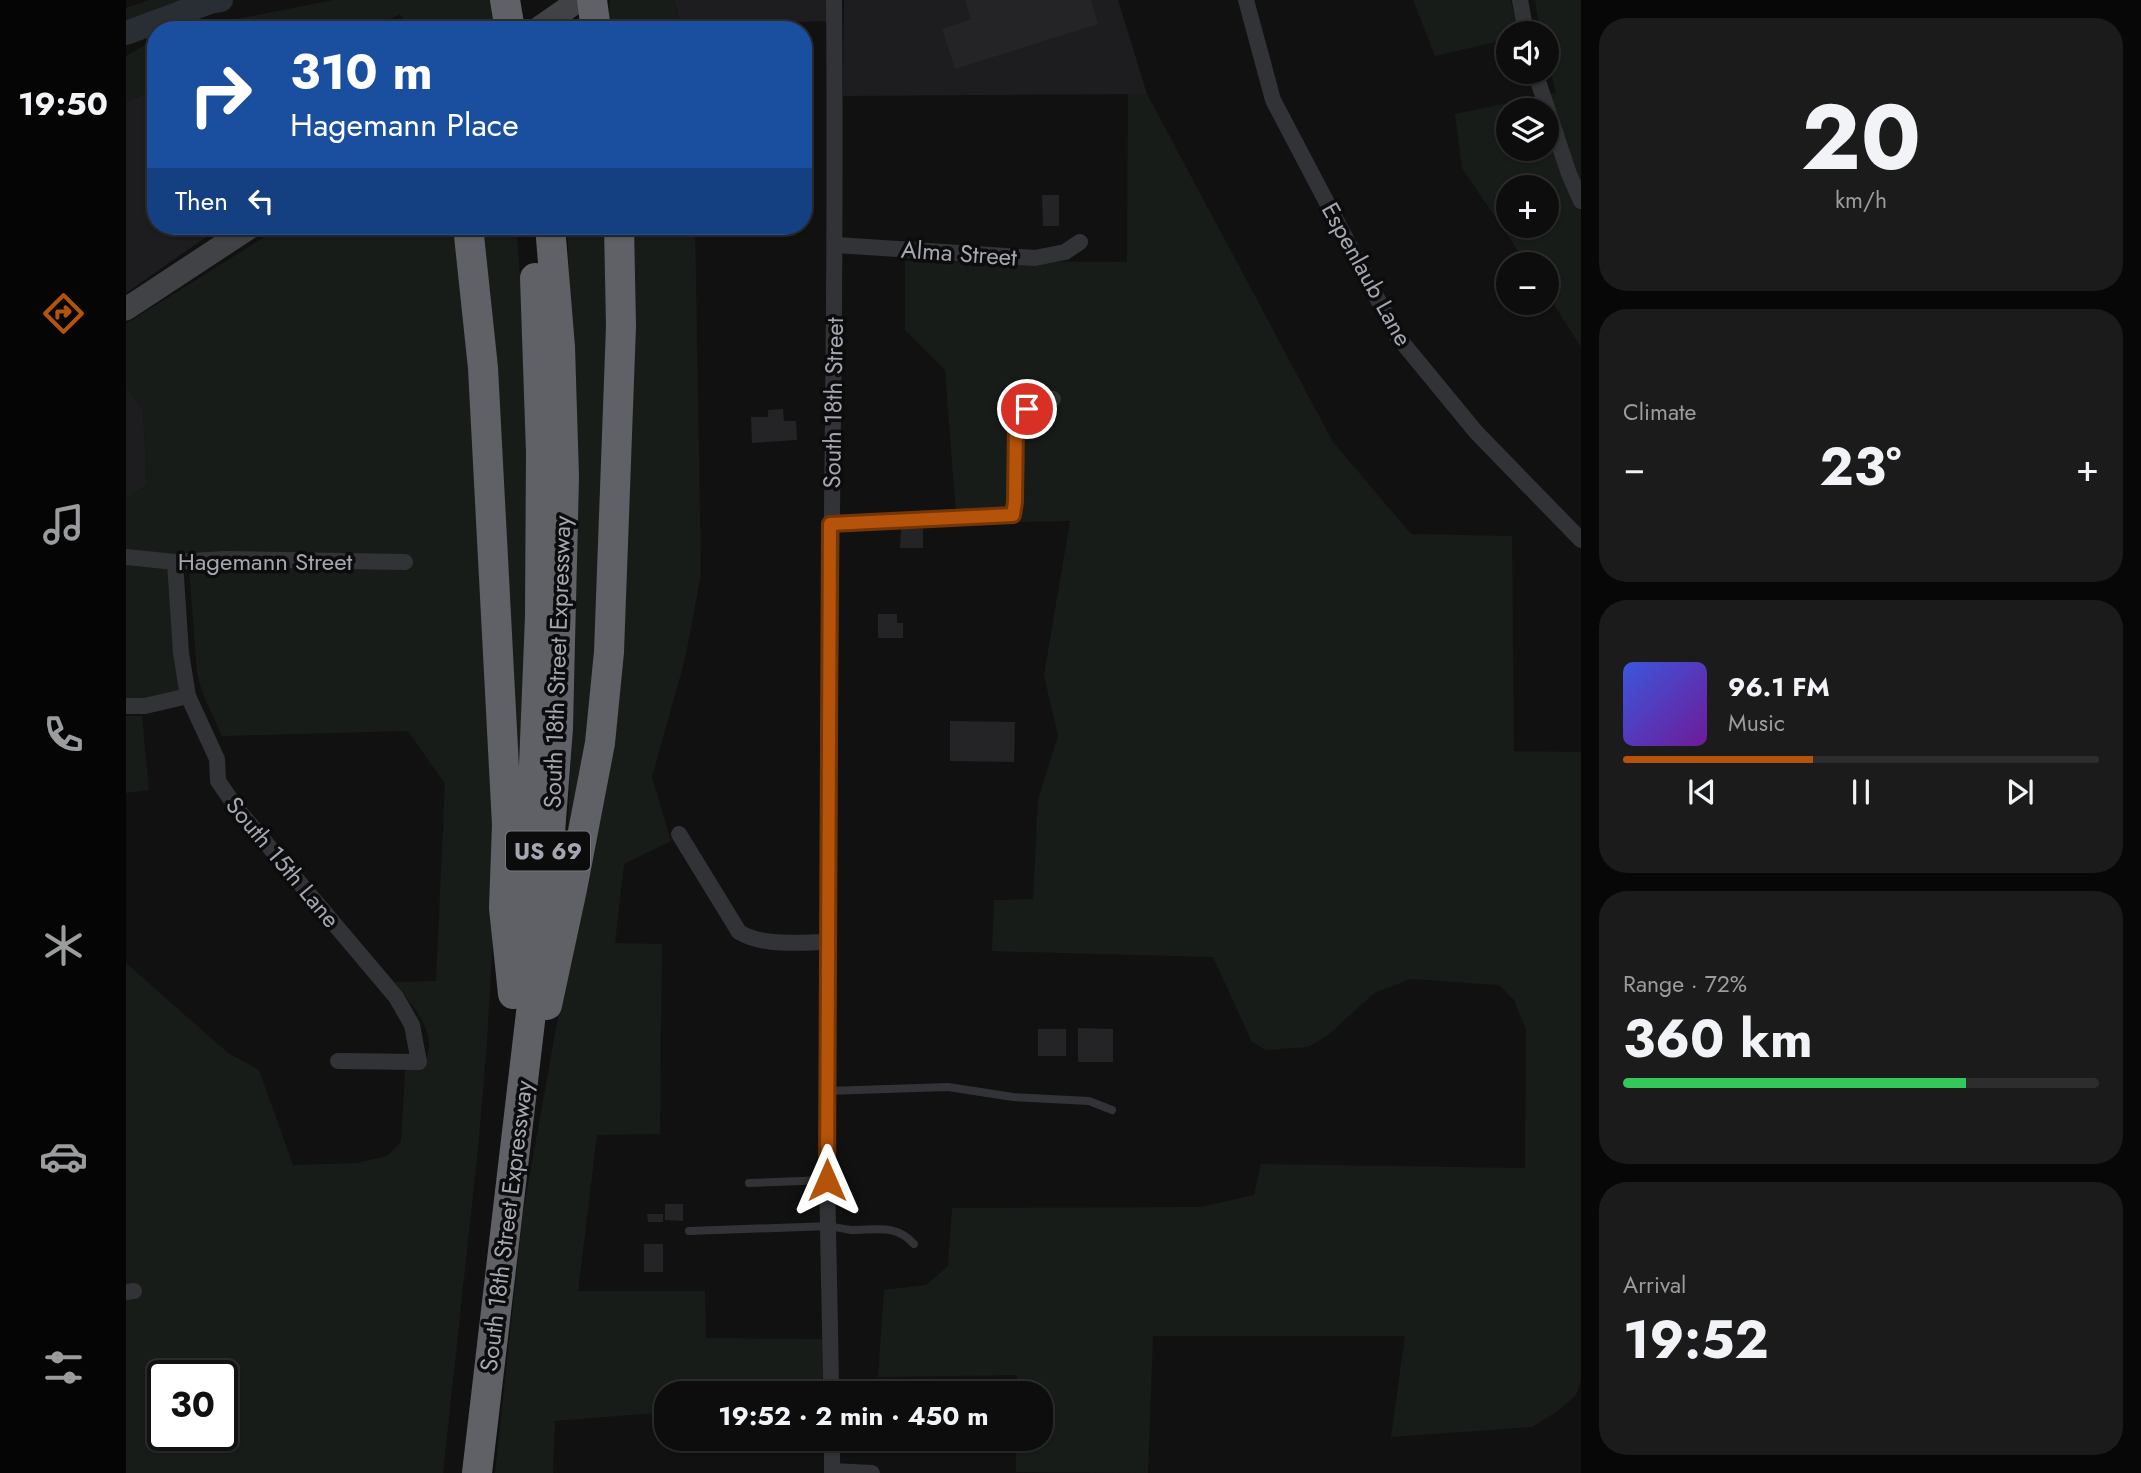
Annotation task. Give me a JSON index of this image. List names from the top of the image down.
{
  "streets": {
    "highway": ["South 18th Street Expressway", "US 69"],
    "street": [
      "Alma Street",
      "Espenlaub Lane",
      "South 18th Street",
      "Hagemann Street",
      "South 15th Lane"
    ]
  },
  "crossings": [
    ["Alma Street", "South 18th Street"],
    ["Hagemann Street", "South 15th Lane"]
  ],
  "page": {
    "tabs": "19:50",
    "tile": [
      ["20", "km/h"],
      "Climate",
      ["Range · 72%", "360 km"],
      ["Arrival", "19:52"]
    ],
    "map_buttons": ["+", "−"],
    "turn": ["310 m", "Hagemann Place"],
    "then": "Then",
    "heat": ["−", "23°", "+"],
    "song": ["96.1 FM", "Music"],
    "limit": "30",
    "trip": "19:52 · 2 min · 450 m"
  }
}
